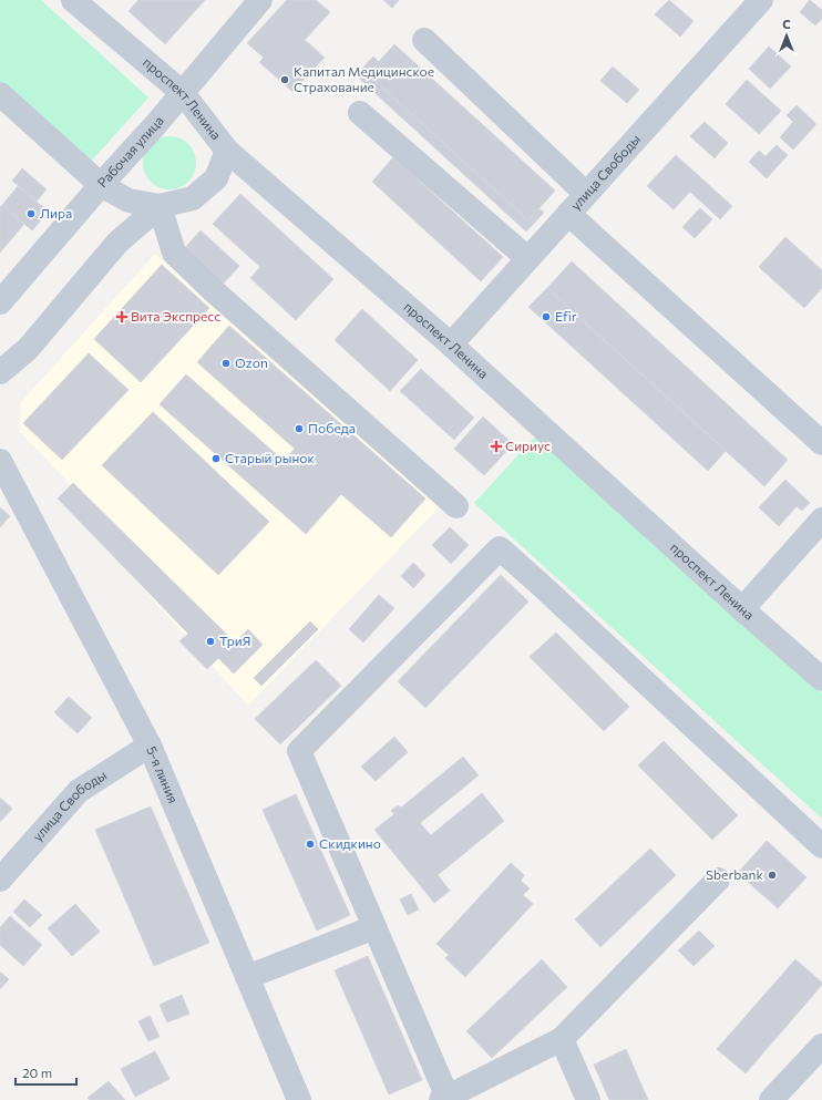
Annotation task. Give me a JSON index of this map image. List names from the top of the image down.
{
  "streets": {
    "street": [
      "проспект Ленина",
      "Рабочая улица",
      "улица Свободы",
      "5-я линия"
    ]
  },
  "crossings": [
    ["проспект Ленина", "Рабочая улица"],
    ["проспект Ленина", "улица Свободы"],
    ["улица Свободы", "5-я линия"]
  ],
  "places": {
    "other": [
      "Капитал Медицинское Страхование",
      "Лира",
      "Efir",
      "Ozon",
      "Победа",
      "Старый рынок",
      "ТриЯ",
      "Скидкино",
      "Sberbank"
    ],
    "health": ["Вита Экспресс", "Сириус"]
  },
  "scale_bar": "20 m",
  "north": "top"
}
